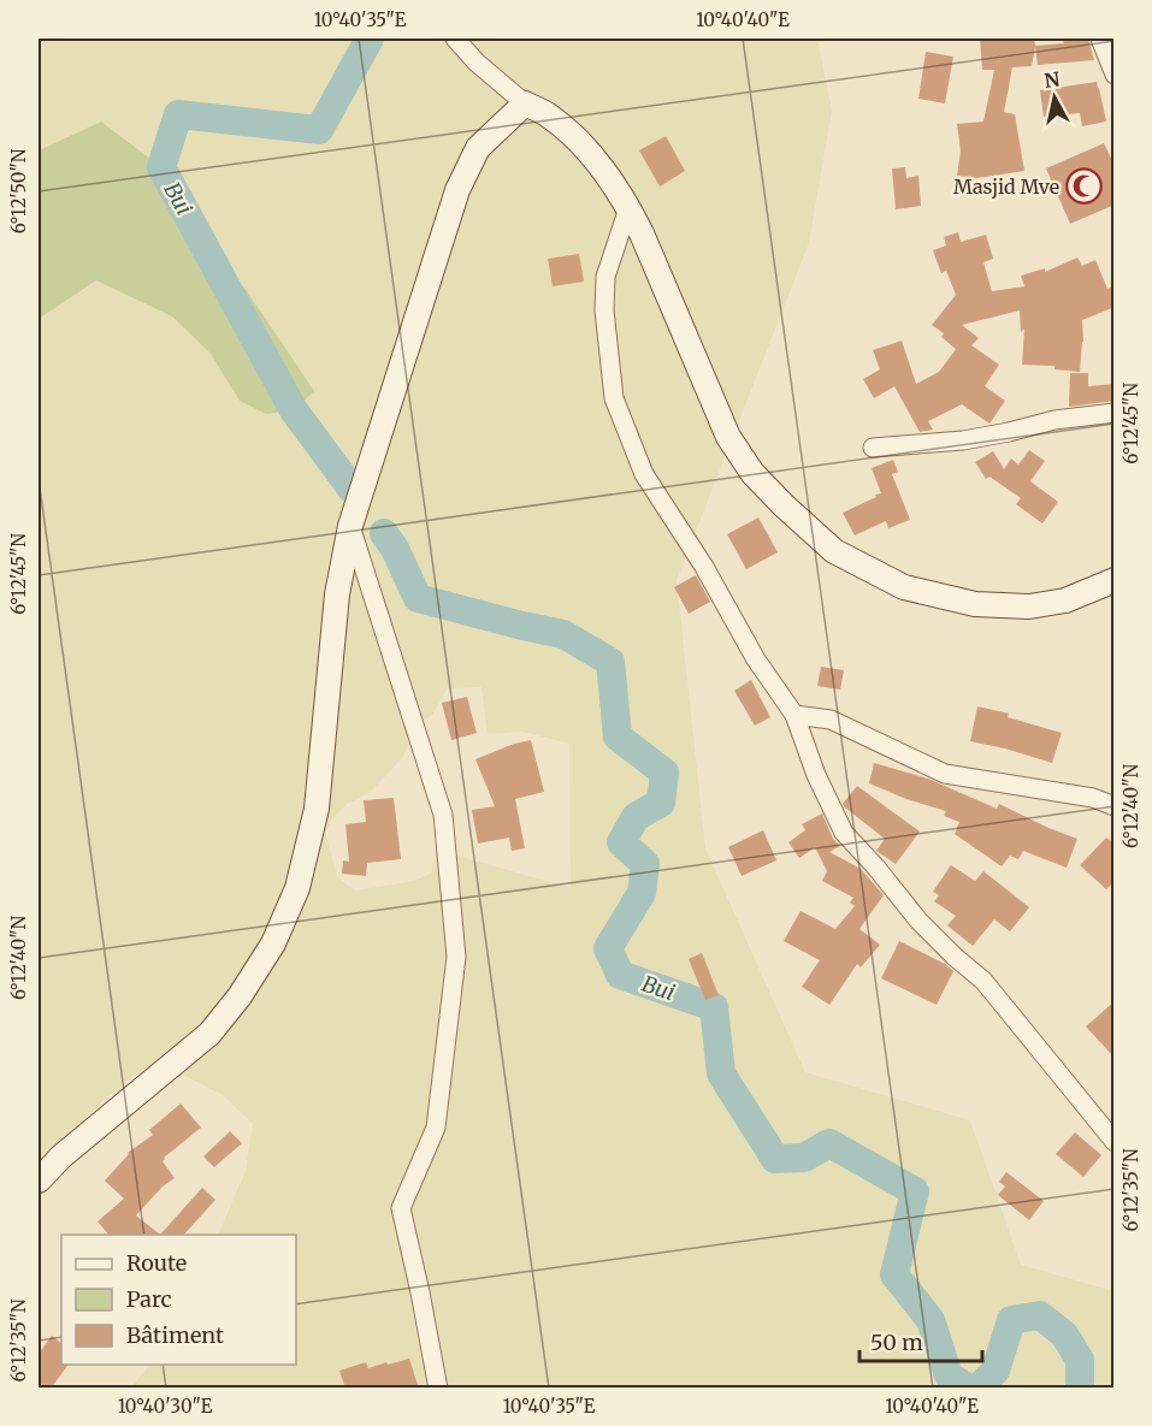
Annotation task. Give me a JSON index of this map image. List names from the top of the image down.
{
  "water": ["Bui"],
  "places": {
    "mosque": ["Masjid Mve"]
  },
  "legend": ["Route", "Parc", "Bâtiment"],
  "scale_bar": "50 m",
  "north": "top",
  "coordinates": [
    "10°40'35\"E",
    "10°40'40\"E",
    "6°12'50\"N",
    "6°12'45\"N",
    "6°12'40\"N",
    "6°12'35\"N",
    "10°40'30\"E"
  ]
}
